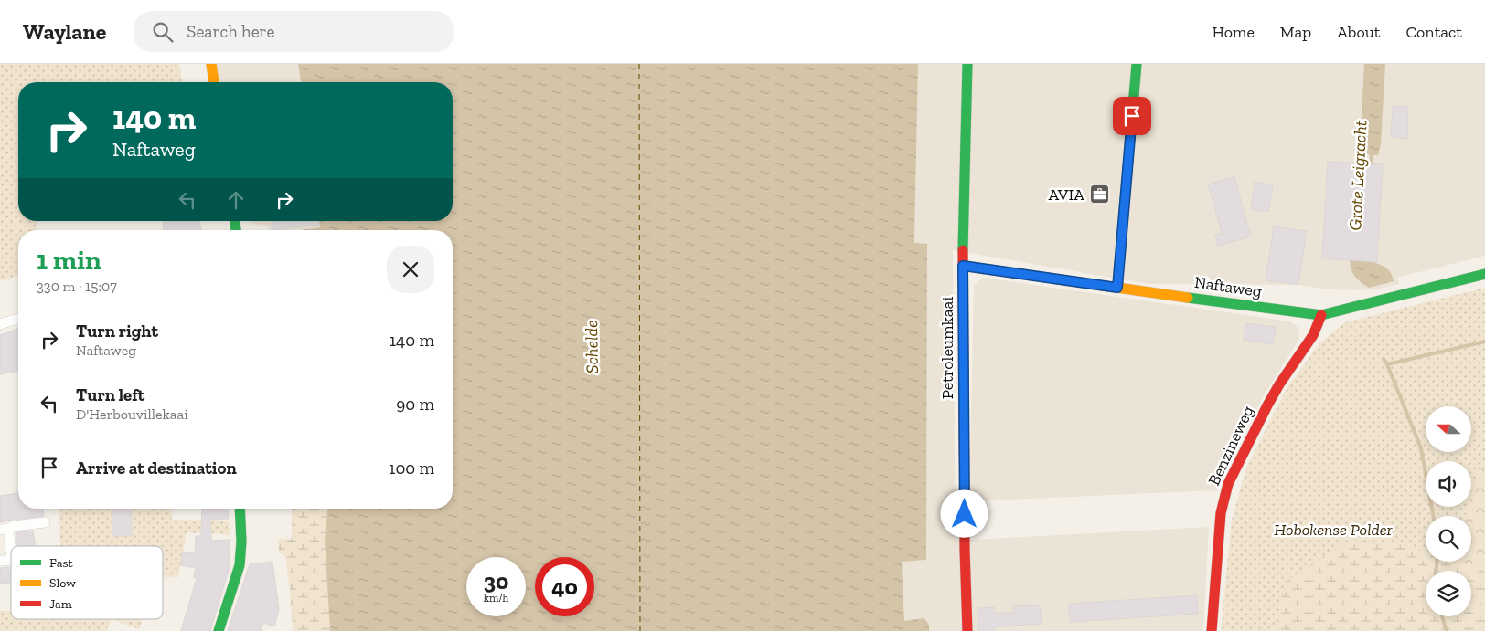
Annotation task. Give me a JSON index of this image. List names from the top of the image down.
{
  "streets": {
    "street": ["Naftaweg", "Petroleumkaai", "Benzineweg"]
  },
  "crossings": [
    ["Naftaweg", "Petroleumkaai"],
    ["Naftaweg", "Benzineweg"]
  ],
  "water": ["Grote Leigracht", "Schelde"],
  "parks": ["Hobokense Polder"],
  "places": {
    "office": ["AVIA"]
  },
  "legend": ["Fast", "Slow", "Jam"],
  "north": "left",
  "page": {
    "header": "Waylane",
    "search": "Search here",
    "nav": [
      "Home",
      "Map",
      "About",
      "Contact"
    ],
    "turn": ["140 m", "Naftaweg"],
    "heading": ["1 min", "330 m · 15:07"],
    "list": [
      {
        "name": "Turn right",
        "note": "Naftaweg",
        "value": "140 m"
      },
      {
        "name": "Turn left",
        "note": "D'Herbouvillekaai",
        "value": "90 m"
      },
      {
        "name": "Arrive at destination",
        "value": "100 m"
      }
    ],
    "speed": "30 km/h",
    "limit": "40"
  }
}
